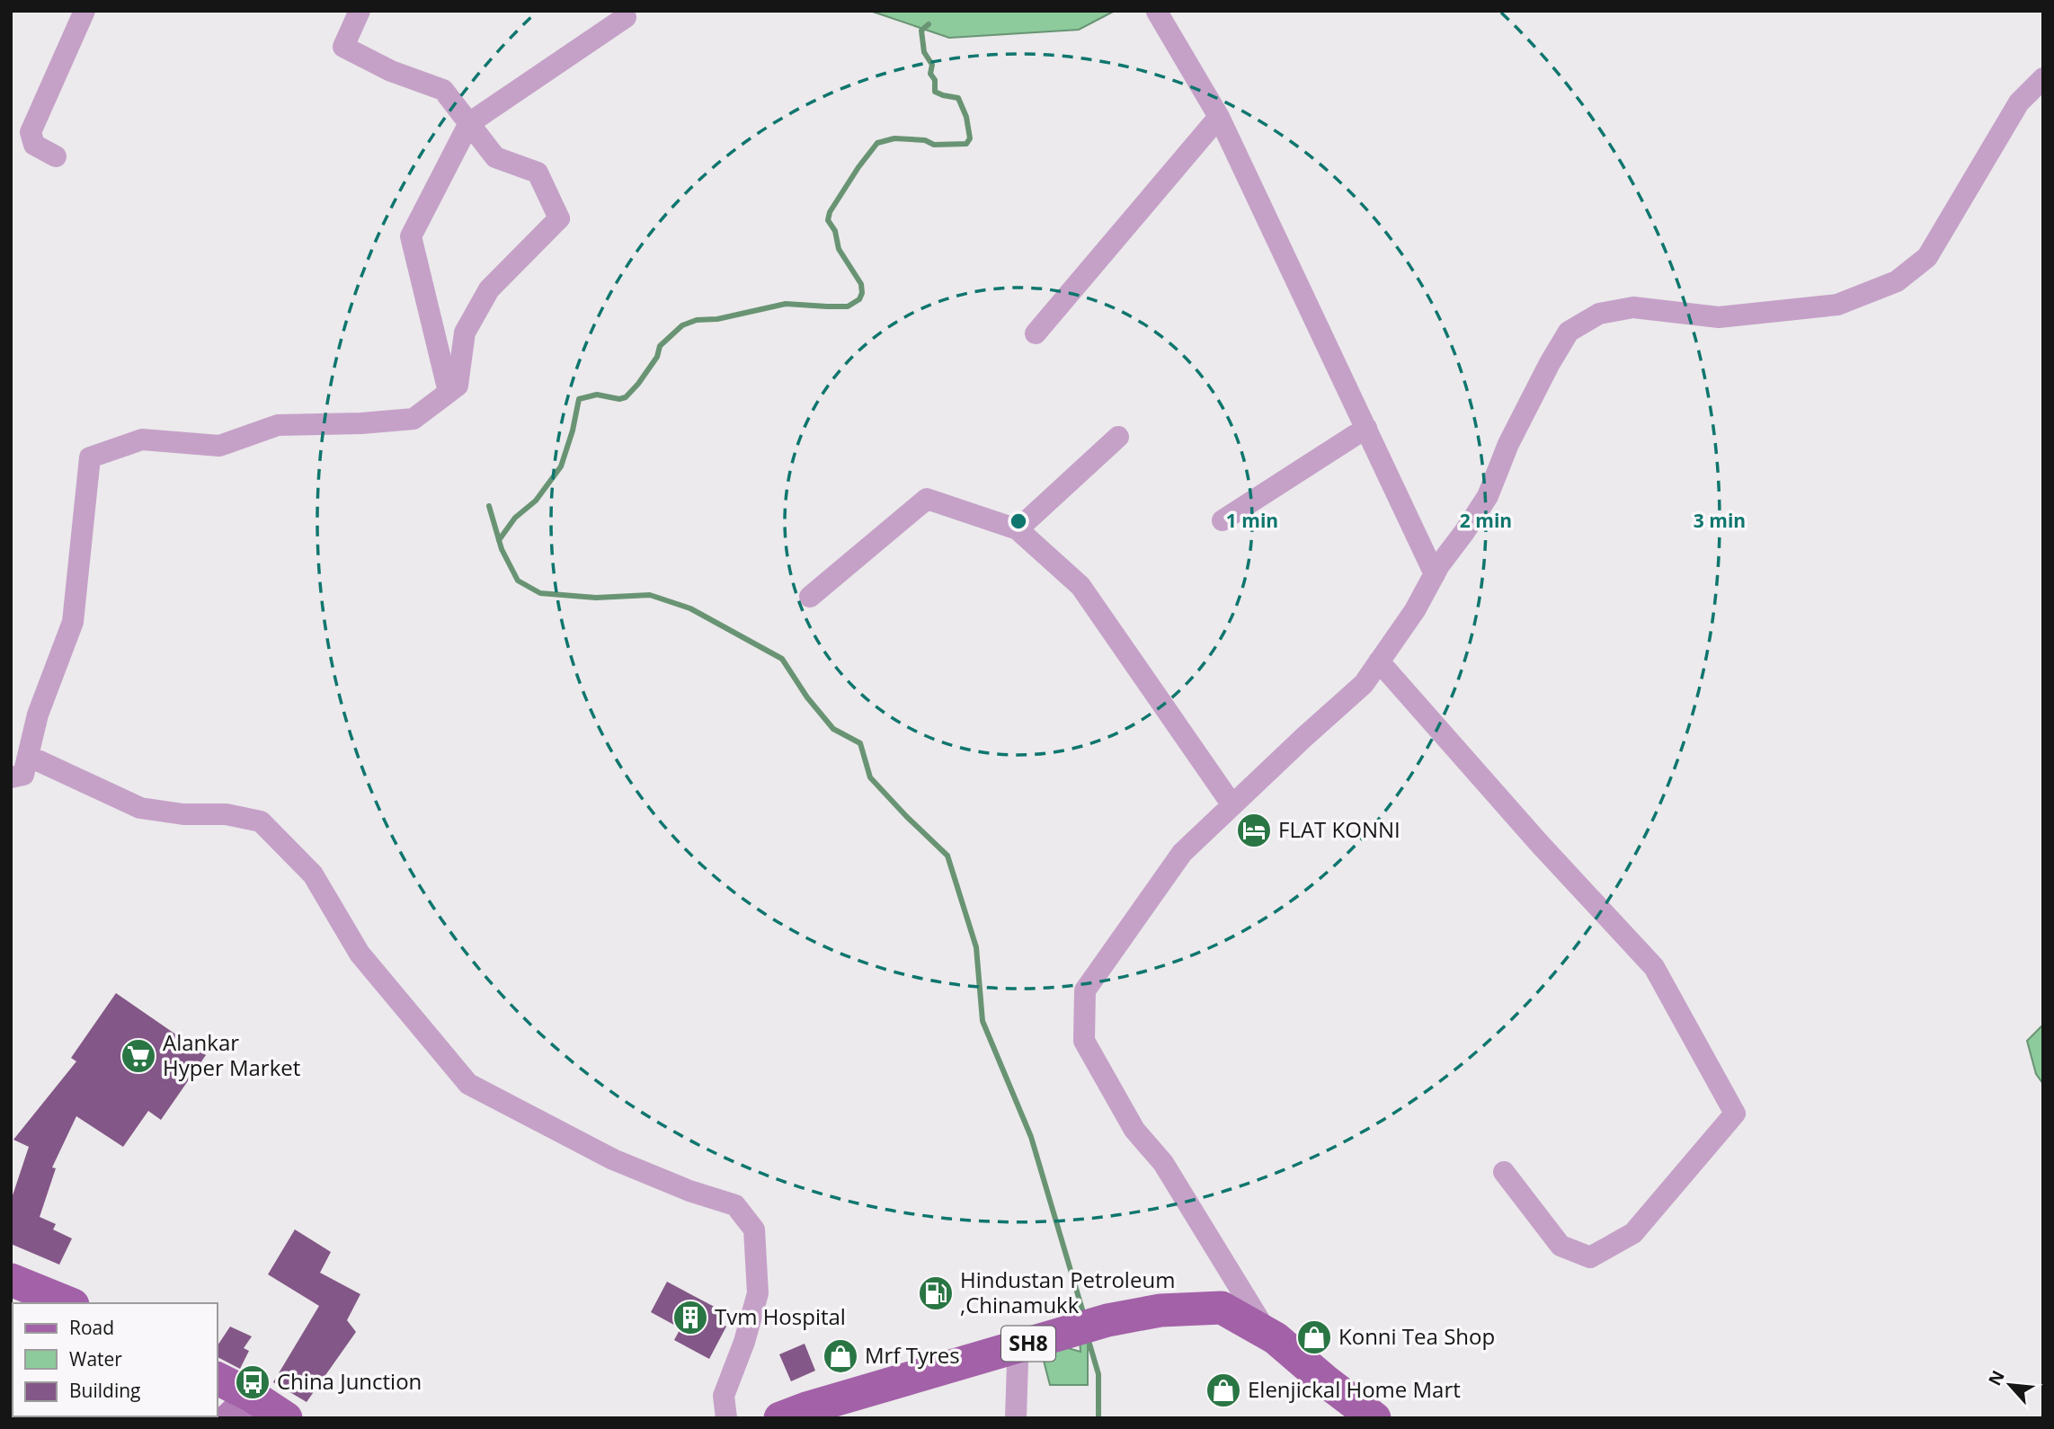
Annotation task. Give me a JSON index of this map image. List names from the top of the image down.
{
  "streets": {
    "main road": ["SH8"]
  },
  "places": {
    "hotel": ["FLAT KONNI"],
    "supermarket": ["Alankar Hyper Market"],
    "fuel station": ["Hindustan Petroleum ,Chinamukk"],
    "building": ["Tvm Hospital"],
    "shop": ["Konni Tea Shop", "Mrf Tyres", "Elenjickal Home Mart"],
    "bus stop": ["China Junction"]
  },
  "legend": ["Road", "Water", "Building"],
  "north": "top left",
  "rings": ["1 min", "2 min", "3 min"]
}
